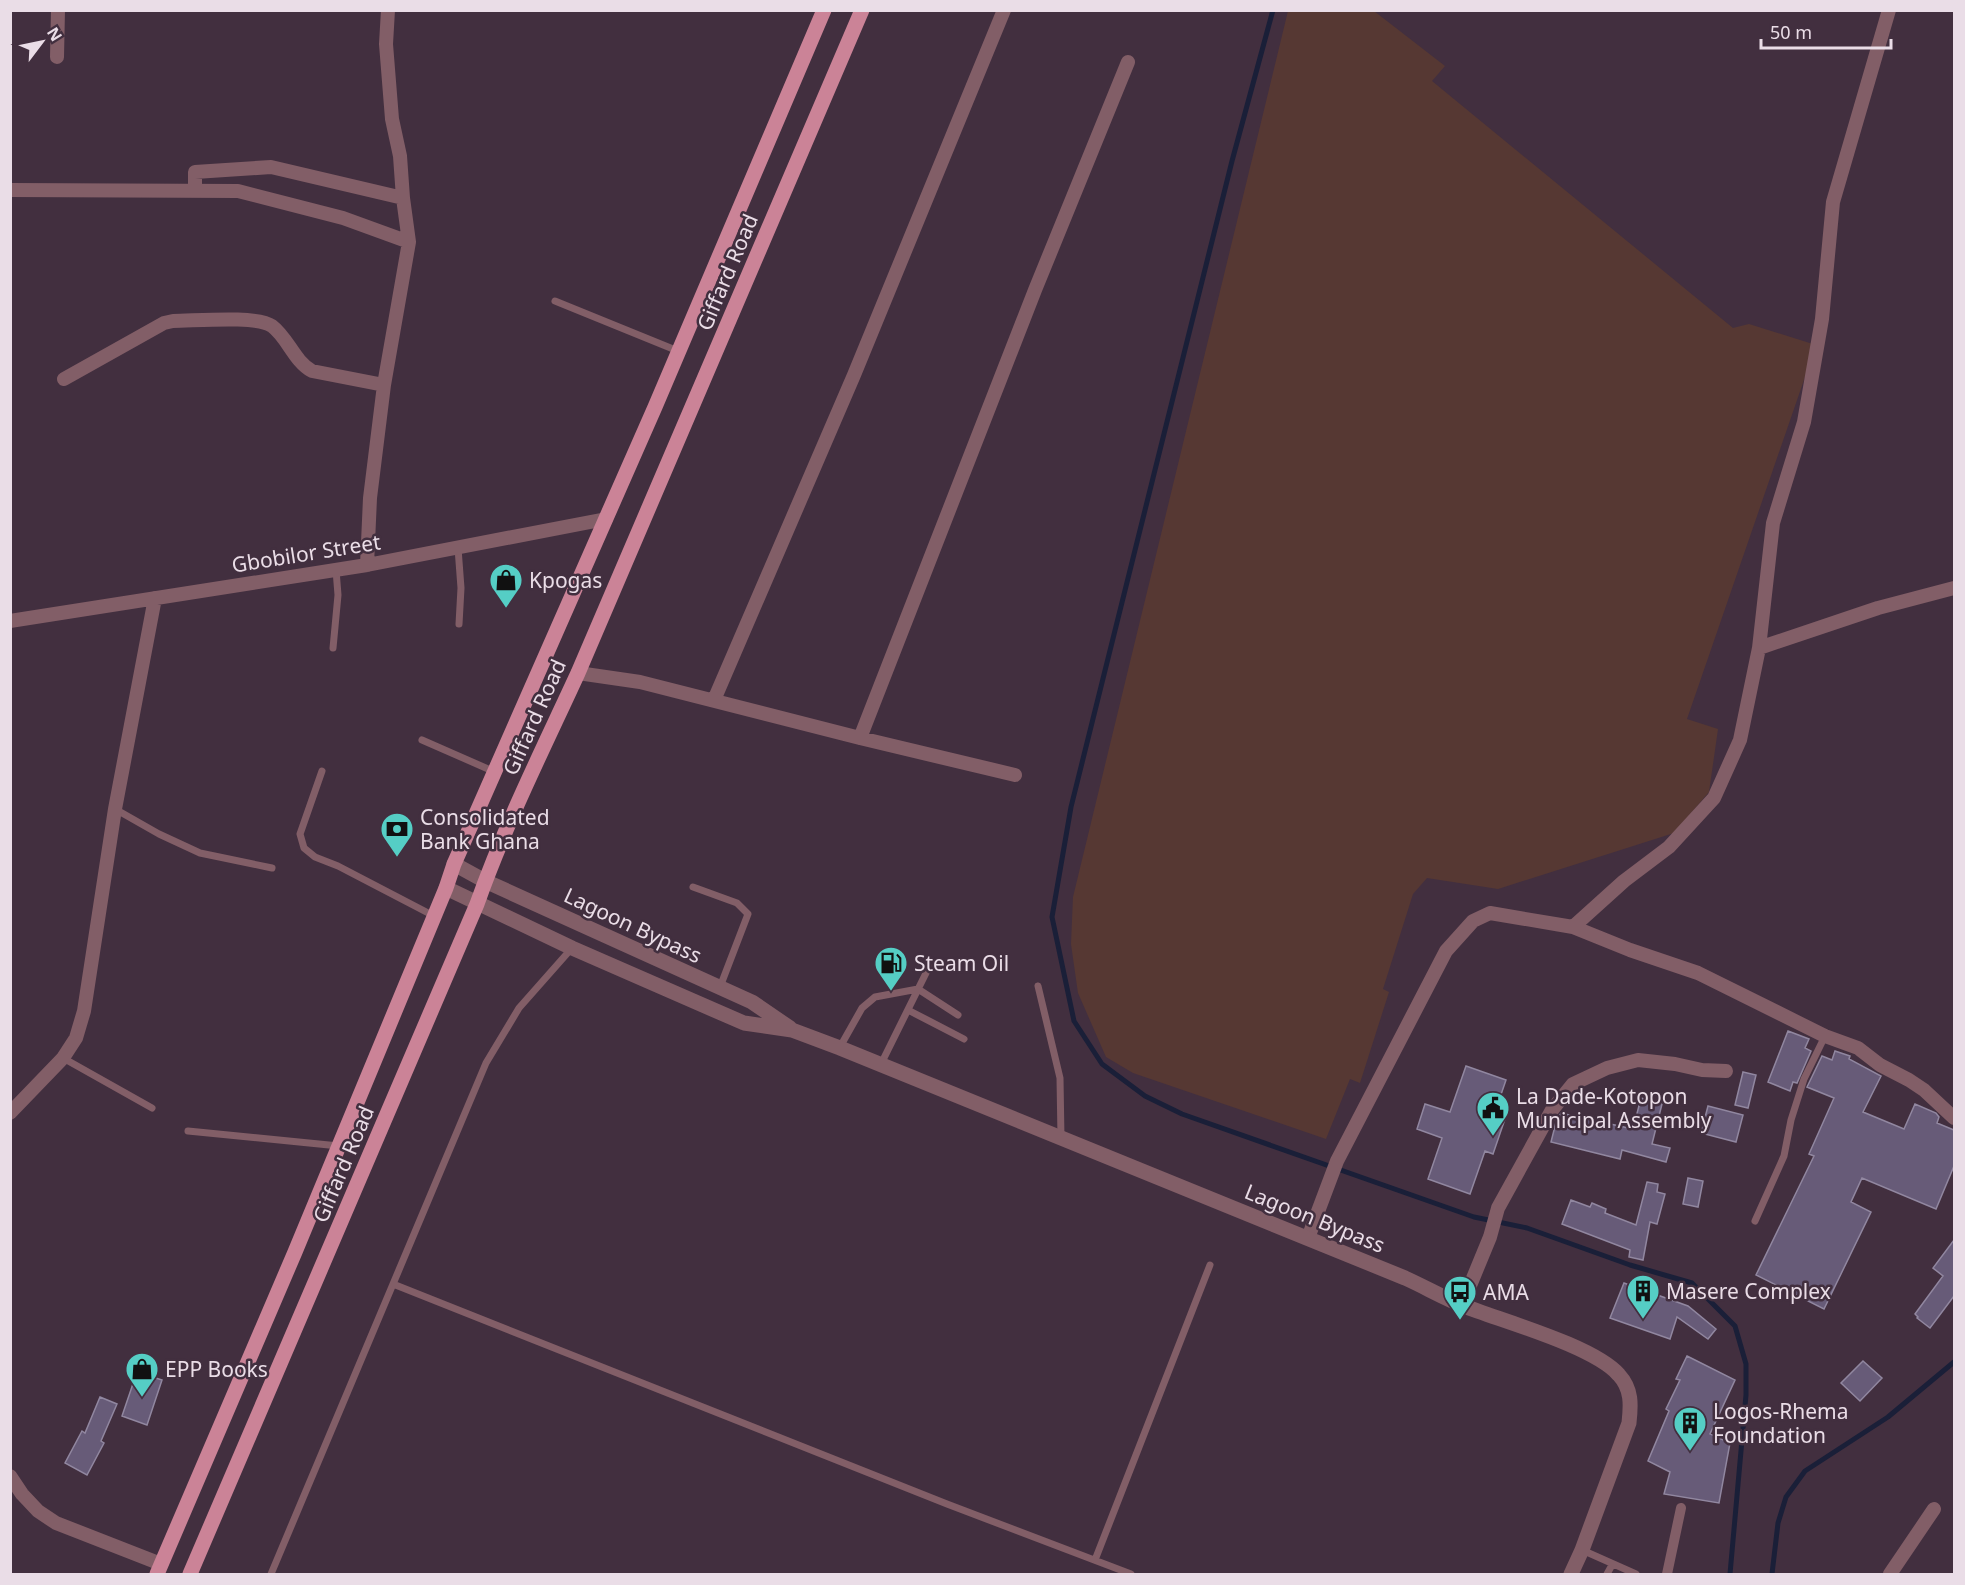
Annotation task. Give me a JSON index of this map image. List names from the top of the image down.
{
  "streets": {
    "main road": ["Giffard Road"],
    "street": ["Gbobilor Street", "Lagoon Bypass"]
  },
  "crossings": [
    ["Giffard Road", "Gbobilor Street"],
    ["Giffard Road", "Lagoon Bypass"]
  ],
  "places": {
    "shop": ["Kpogas", "EPP Books"],
    "bank": ["Consolidated Bank Ghana"],
    "fuel station": ["Steam Oil"],
    "public building": ["La Dade-Kotopon Municipal Assembly"],
    "building": ["Masere Complex", "Logos-Rhema Foundation"],
    "bus stop": ["AMA"]
  },
  "scale_bar": "50 m",
  "north": "top right"
}
